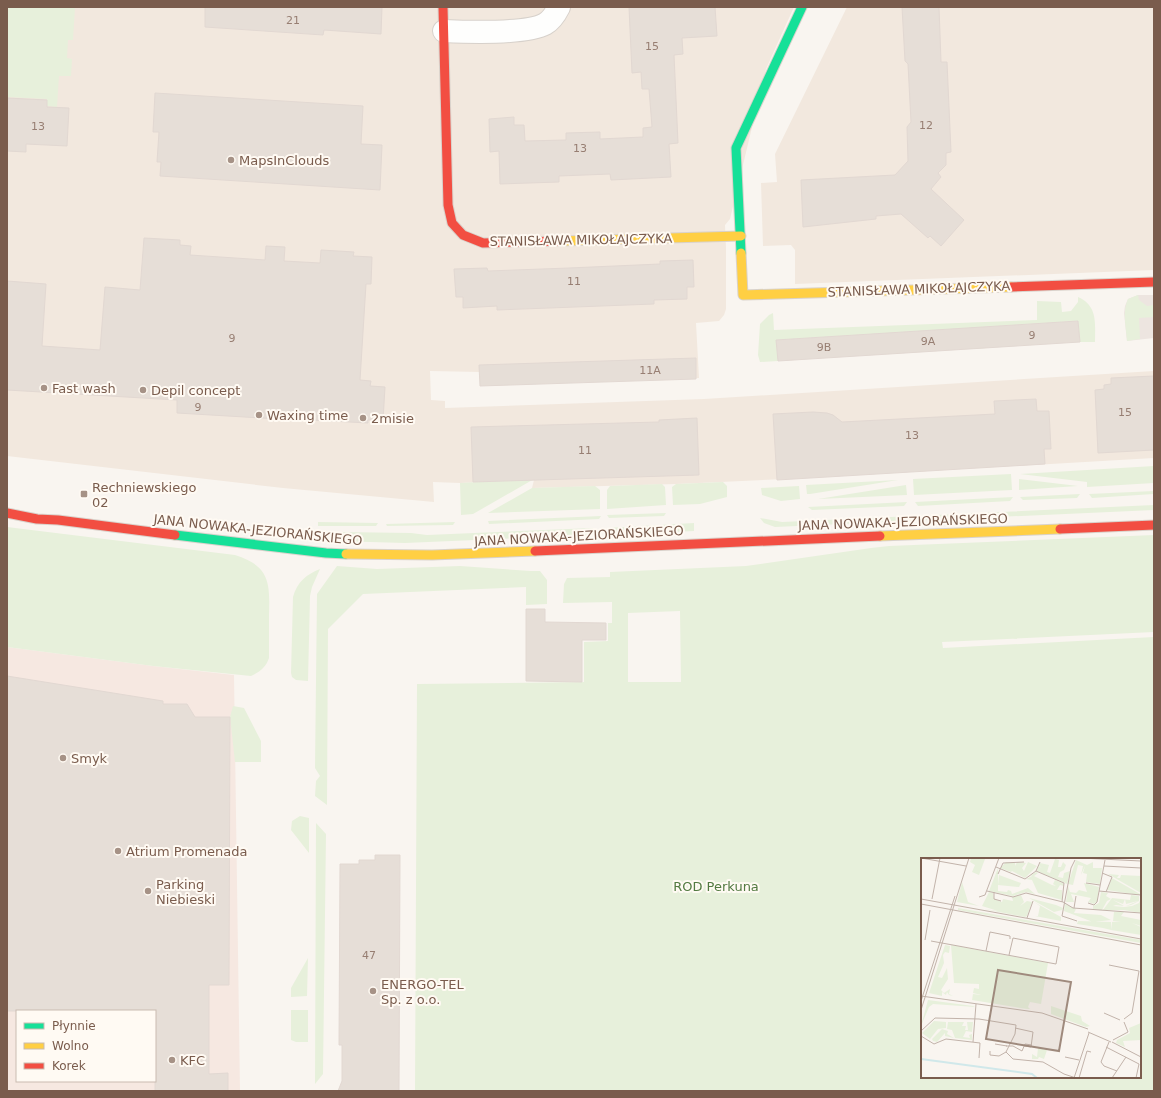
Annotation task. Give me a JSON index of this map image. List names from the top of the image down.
{
  "streets": {
    "street": ["STANISŁAWA MIKOŁAJCZYKA", "JANA NOWAKA-JEZIORAŃSKIEGO"]
  },
  "parks": ["ROD Perkuna"],
  "places": {
    "other": [
      "MapsInClouds",
      "Fast wash",
      "Depil concept",
      "Waxing time",
      "2misie",
      "Smyk",
      "Atrium Promenada",
      "Parking Niebieski",
      "ENERGO-TEL Sp. z o.o.",
      "KFC"
    ],
    "transit": ["Rechniewskiego 02"]
  },
  "house_numbers": [
    "21",
    "15",
    "12",
    "13",
    "13",
    "11",
    "9",
    "9",
    "9A",
    "9B",
    "11A",
    "9",
    "15",
    "13",
    "11",
    "47"
  ],
  "legend": ["Płynnie", "Wolno", "Korek"]
}
